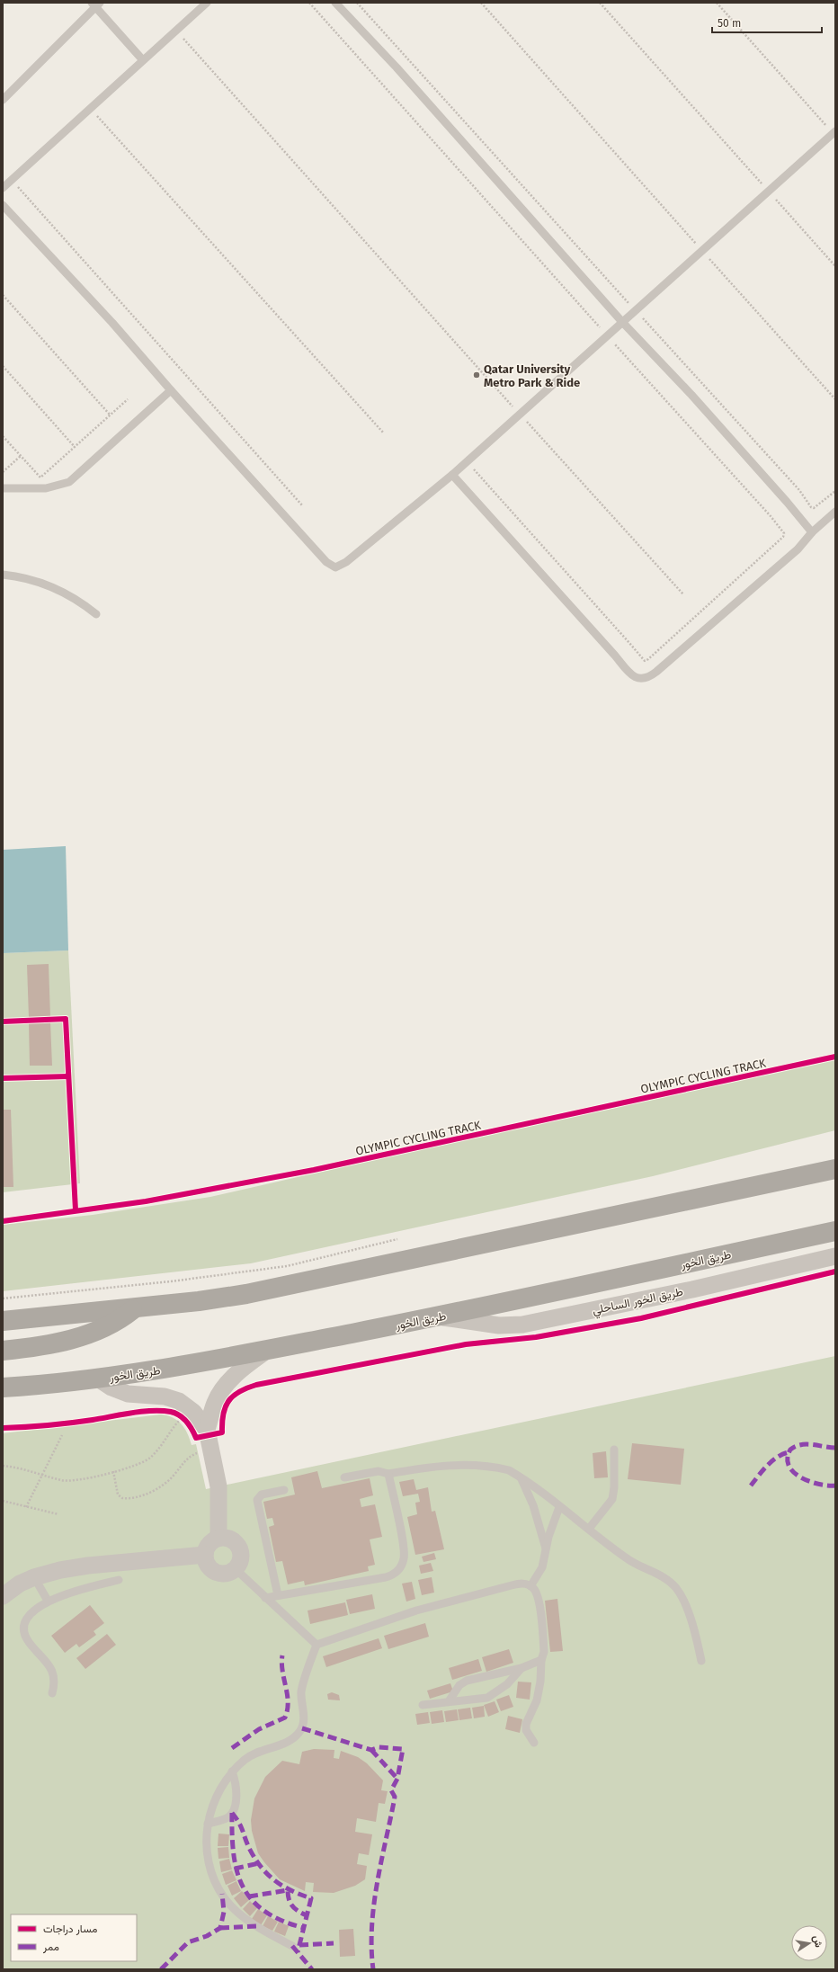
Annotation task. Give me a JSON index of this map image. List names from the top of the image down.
{
  "streets": {
    "highway": ["طريق الخور"],
    "street": ["طريق الخور الساحلي"],
    "cycle path": ["OLYMPIC CYCLING TRACK"]
  },
  "crossings": [
    ["طريق الخور", "طريق الخور الساحلي"]
  ],
  "places": ["Qatar University Metro Park & Ride"],
  "legend": ["مسار دراجات", "ممر"],
  "scale_bar": "50 m",
  "north": "right"
}
